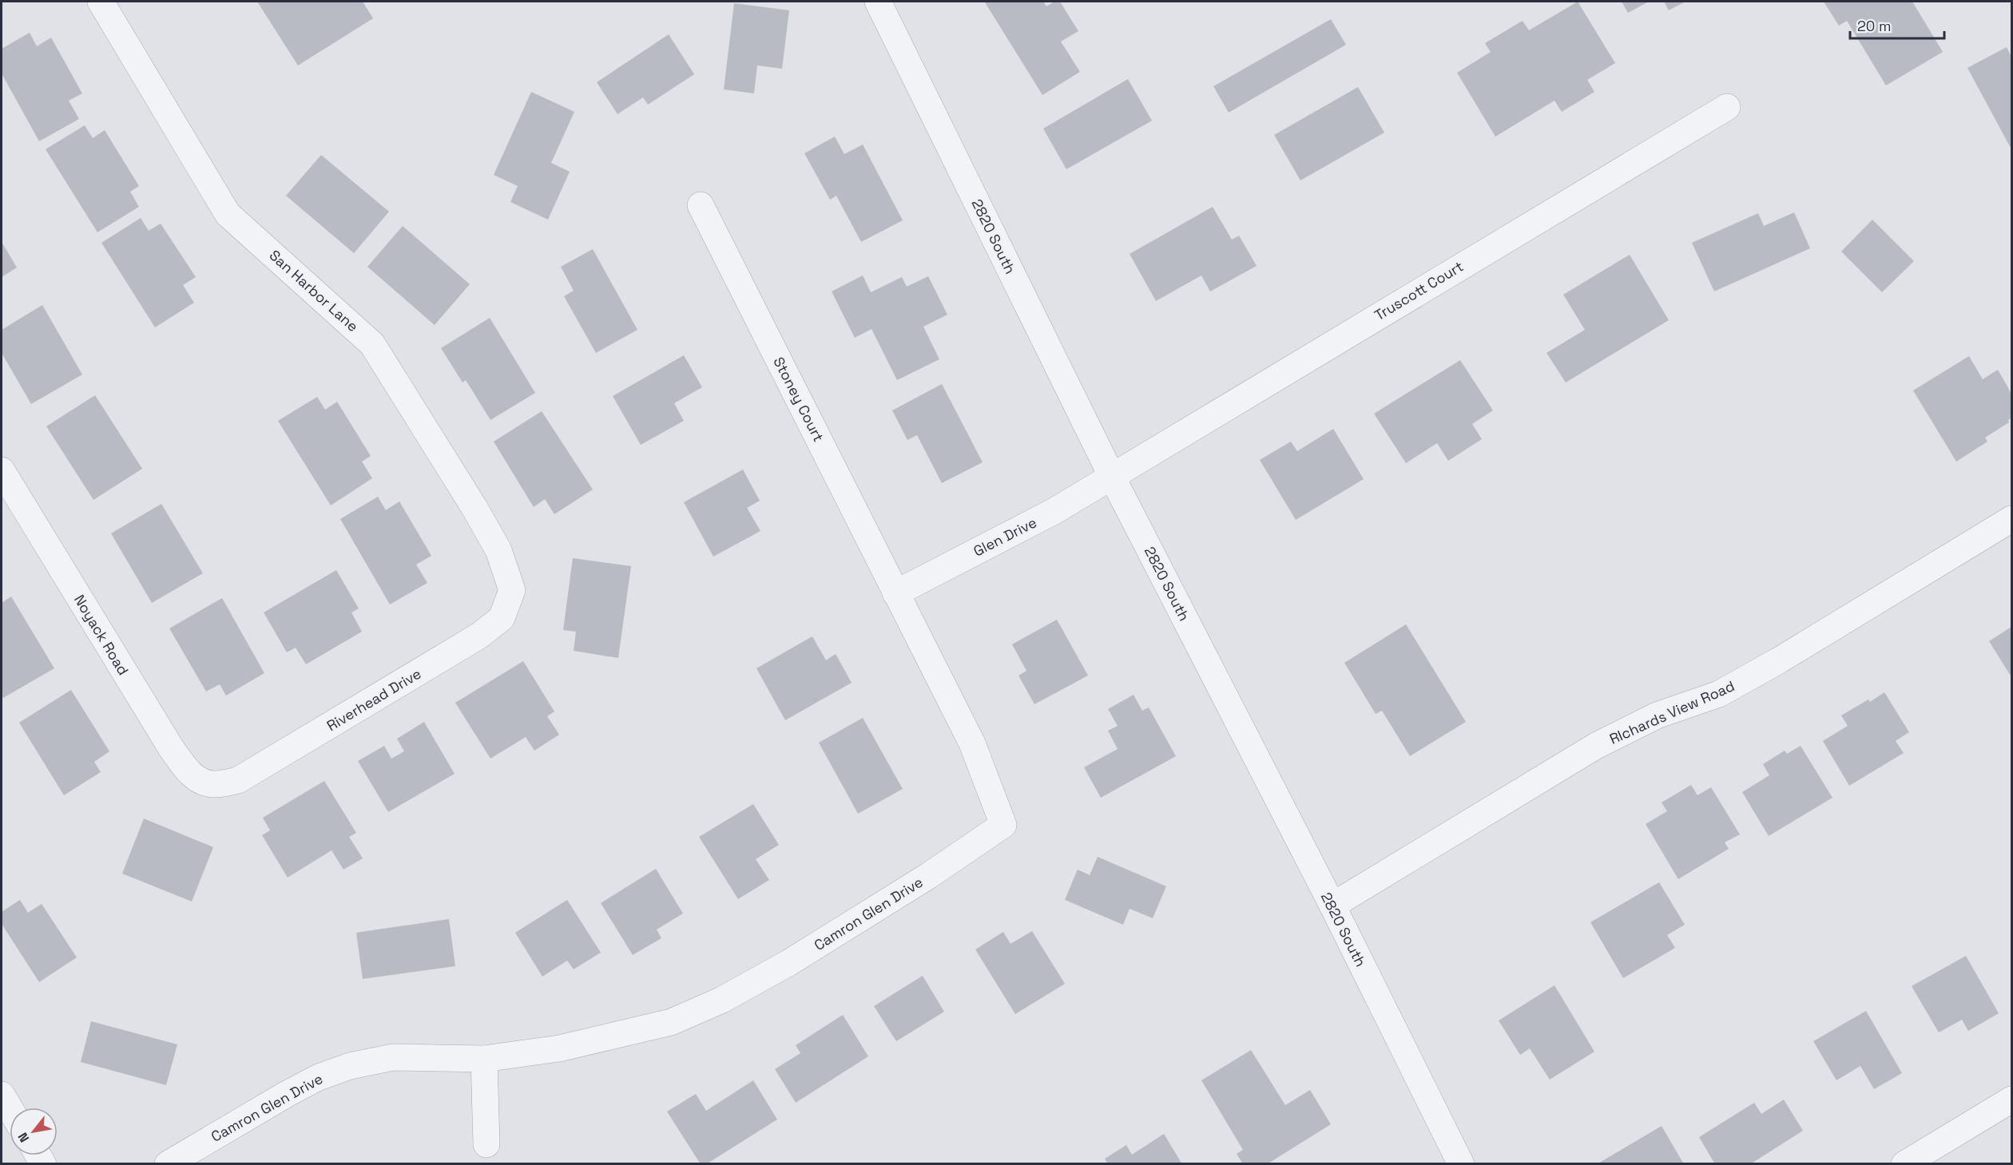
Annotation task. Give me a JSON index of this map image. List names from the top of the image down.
{
  "streets": {
    "street": [
      "2820 South",
      "San Harbor Lane",
      "Truscott Court",
      "Stoney Court",
      "Glen Drive",
      "Noyack Road",
      "Riverhead Drive",
      "RIchards View Road",
      "Camron Glen Drive"
    ]
  },
  "crossings": [
    ["2820 South", "Truscott Court"],
    ["2820 South", "Glen Drive"],
    ["2820 South", "RIchards View Road"],
    ["San Harbor Lane", "Riverhead Drive"],
    ["Truscott Court", "Glen Drive"],
    ["Stoney Court", "Glen Drive"],
    ["Stoney Court", "Camron Glen Drive"],
    ["Glen Drive", "Camron Glen Drive"],
    ["Noyack Road", "Riverhead Drive"]
  ],
  "scale_bar": "20 m",
  "north": "bottom left"
}
